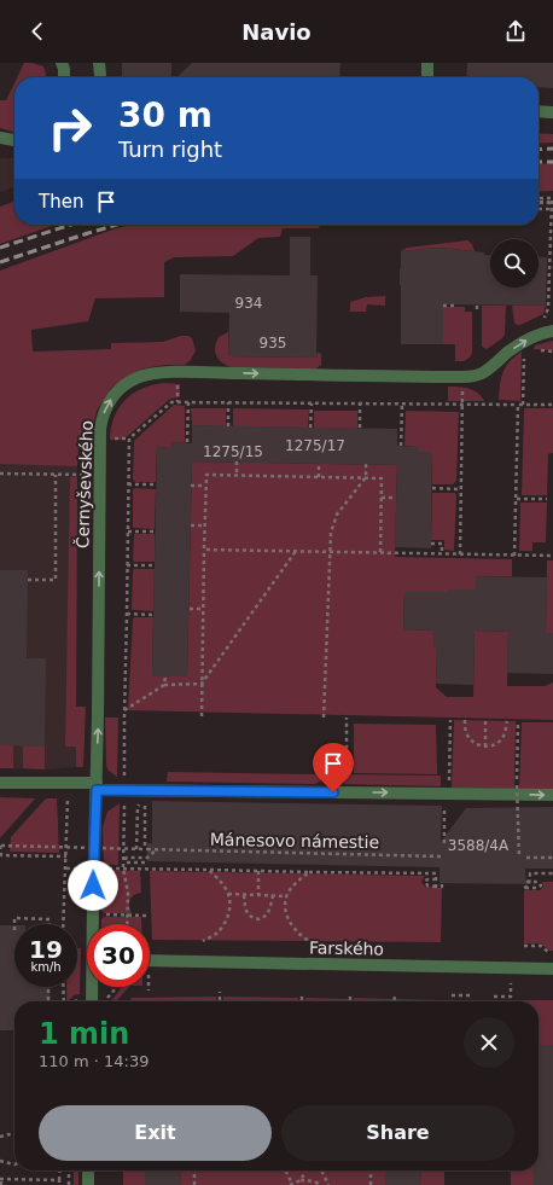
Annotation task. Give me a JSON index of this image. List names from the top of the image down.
{
  "streets": {
    "street": ["Černyševského", "Farského"],
    "path": ["Mánesovo námestie"]
  },
  "house_numbers": [
    "934",
    "935",
    "1275/17",
    "1275/15",
    "3588/4A"
  ],
  "page": {
    "header": "Navio",
    "turn": ["30 m", "Turn right"],
    "then": "Then",
    "speed": "19 km/h",
    "limit": "30",
    "heading": ["1 min", "110 m · 14:39"],
    "buttons": ["Exit", "Share"]
  }
}
